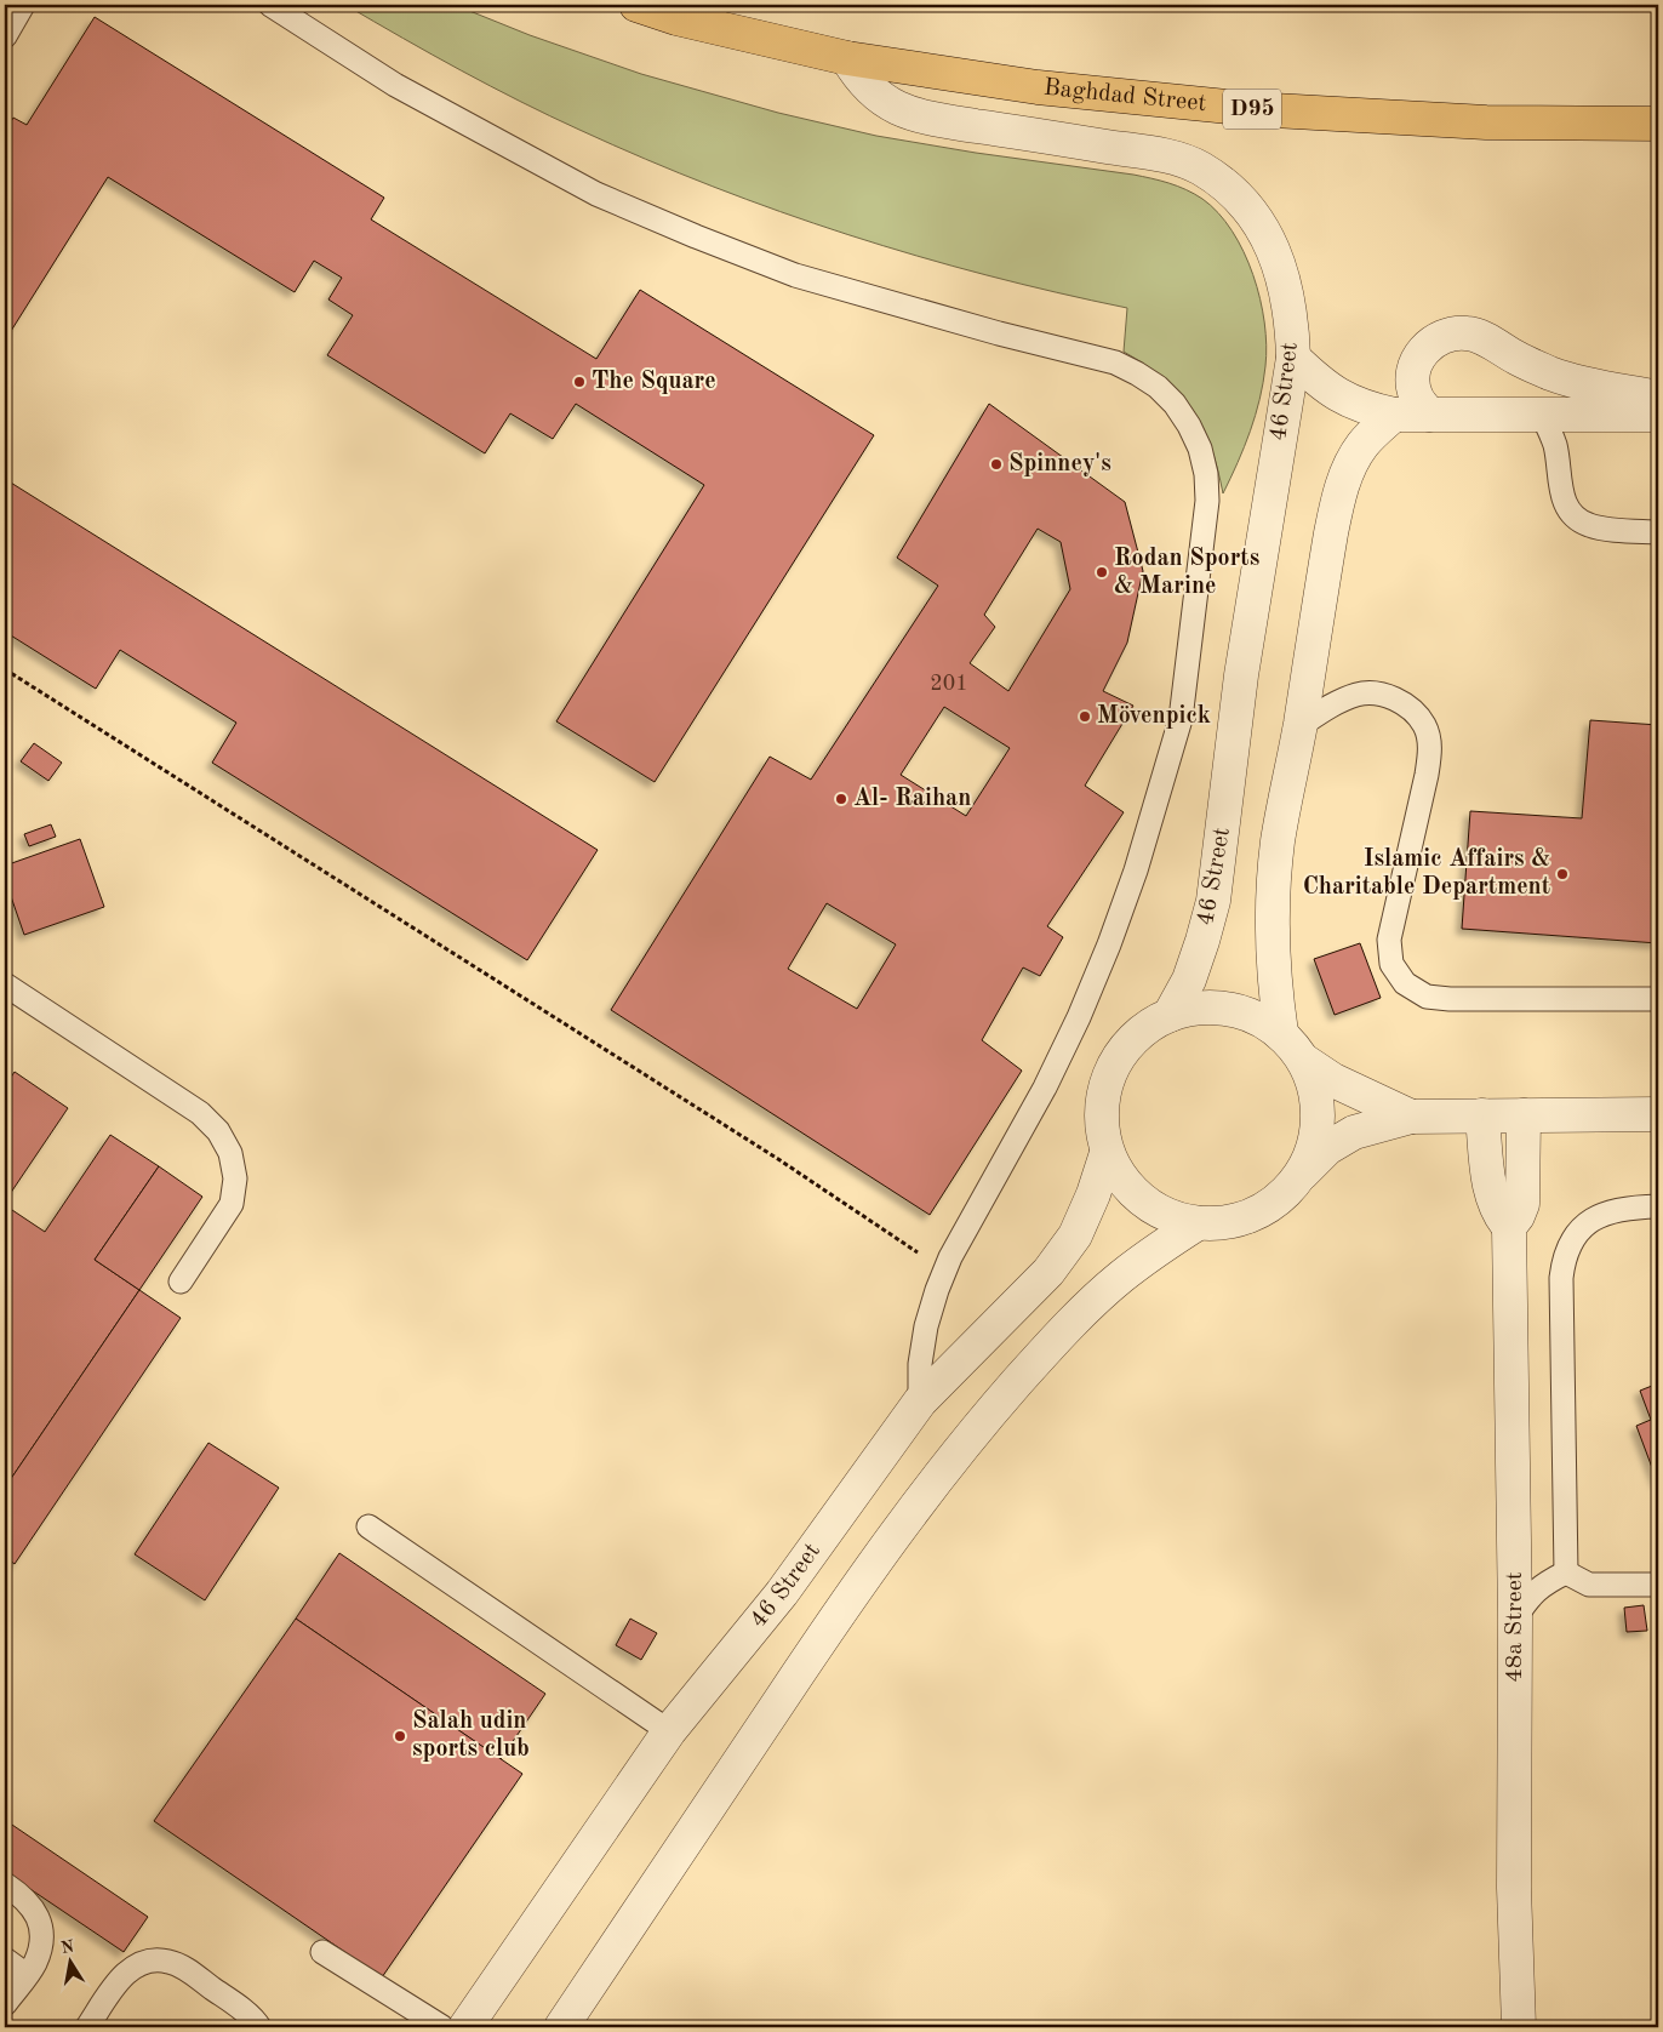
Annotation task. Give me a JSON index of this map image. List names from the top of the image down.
{
  "streets": {
    "main road": ["Baghdad Street", "D95"],
    "street": ["46 Street", "48a Street"]
  },
  "crossings": [
    ["Baghdad Street", "46 Street"]
  ],
  "places": [
    "The Square",
    "Spinney's",
    "Rodan Sports & Marine",
    "Mövenpick",
    "Al- Raihan",
    "Islamic Affairs & Charitable Department",
    "Salah udin sports club"
  ],
  "house_numbers": ["201"],
  "north": "top"
}
